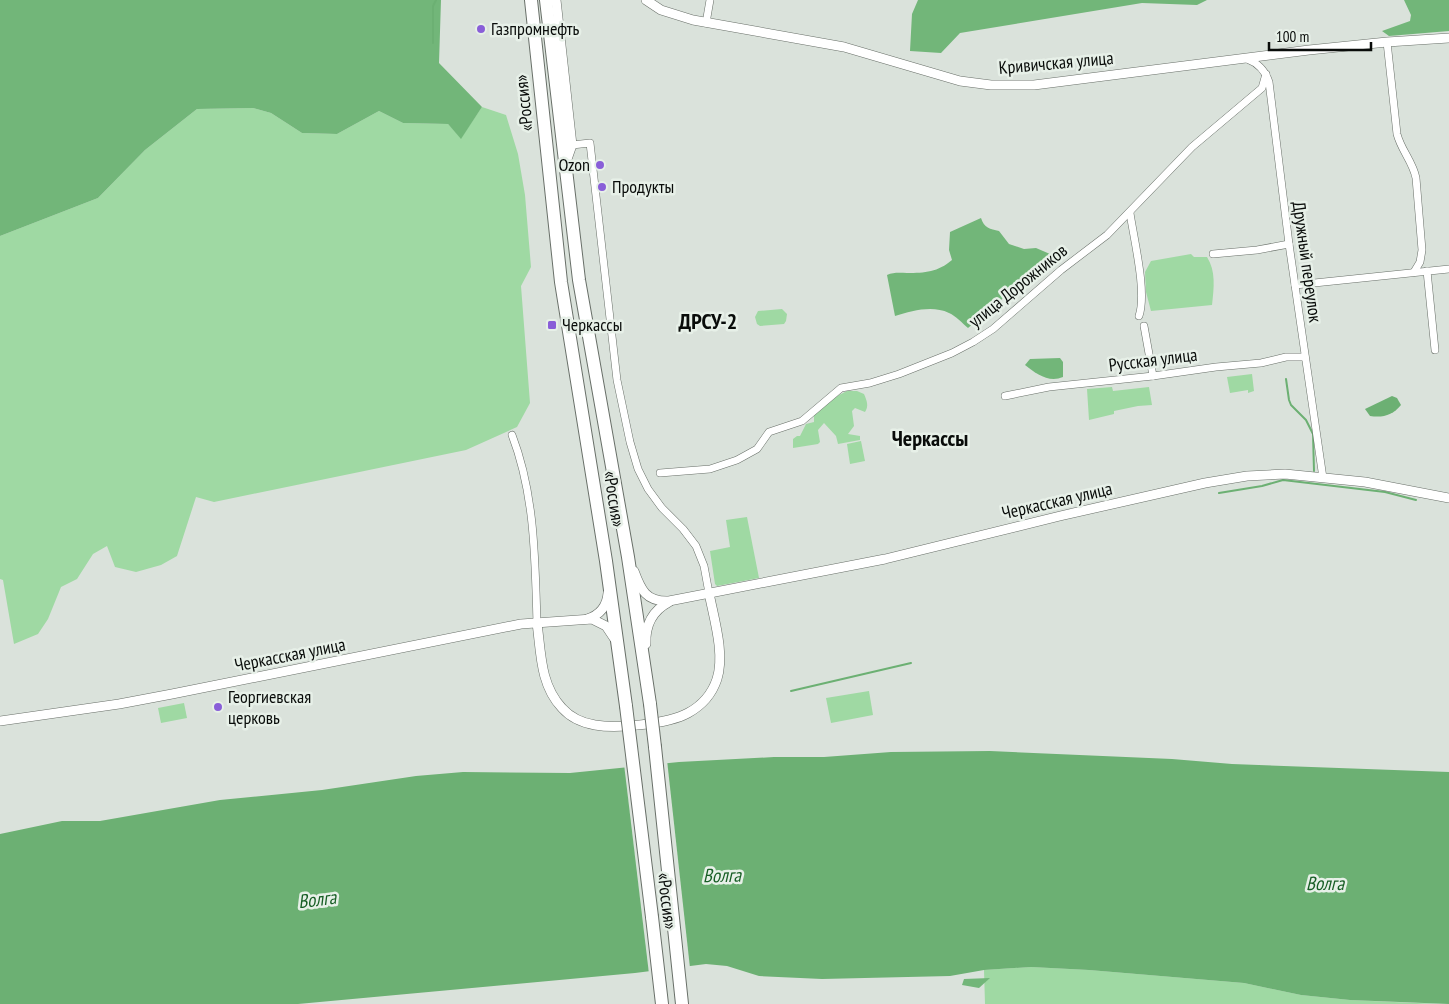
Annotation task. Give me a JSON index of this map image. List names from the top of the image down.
{
  "streets": {
    "highway": ["«Россия»"],
    "street": [
      "Кривичская улица",
      "Дружный переулок",
      "улица Дорожников",
      "Русская улица",
      "Черкасская улица"
    ]
  },
  "crossings": [
    ["«Россия»", "Черкасская улица"],
    ["Дружный переулок", "улица Дорожников"],
    ["Дружный переулок", "Русская улица"],
    ["Дружный переулок", "Черкасская улица"]
  ],
  "districts": ["ДРСУ-2", "Черкассы"],
  "water": ["Волга"],
  "places": {
    "other": [
      "Газпромнефть",
      "Ozon",
      "Продукты",
      "Георгиевская церковь"
    ],
    "transit": ["Черкассы"]
  },
  "scale_bar": "100 m"
}
